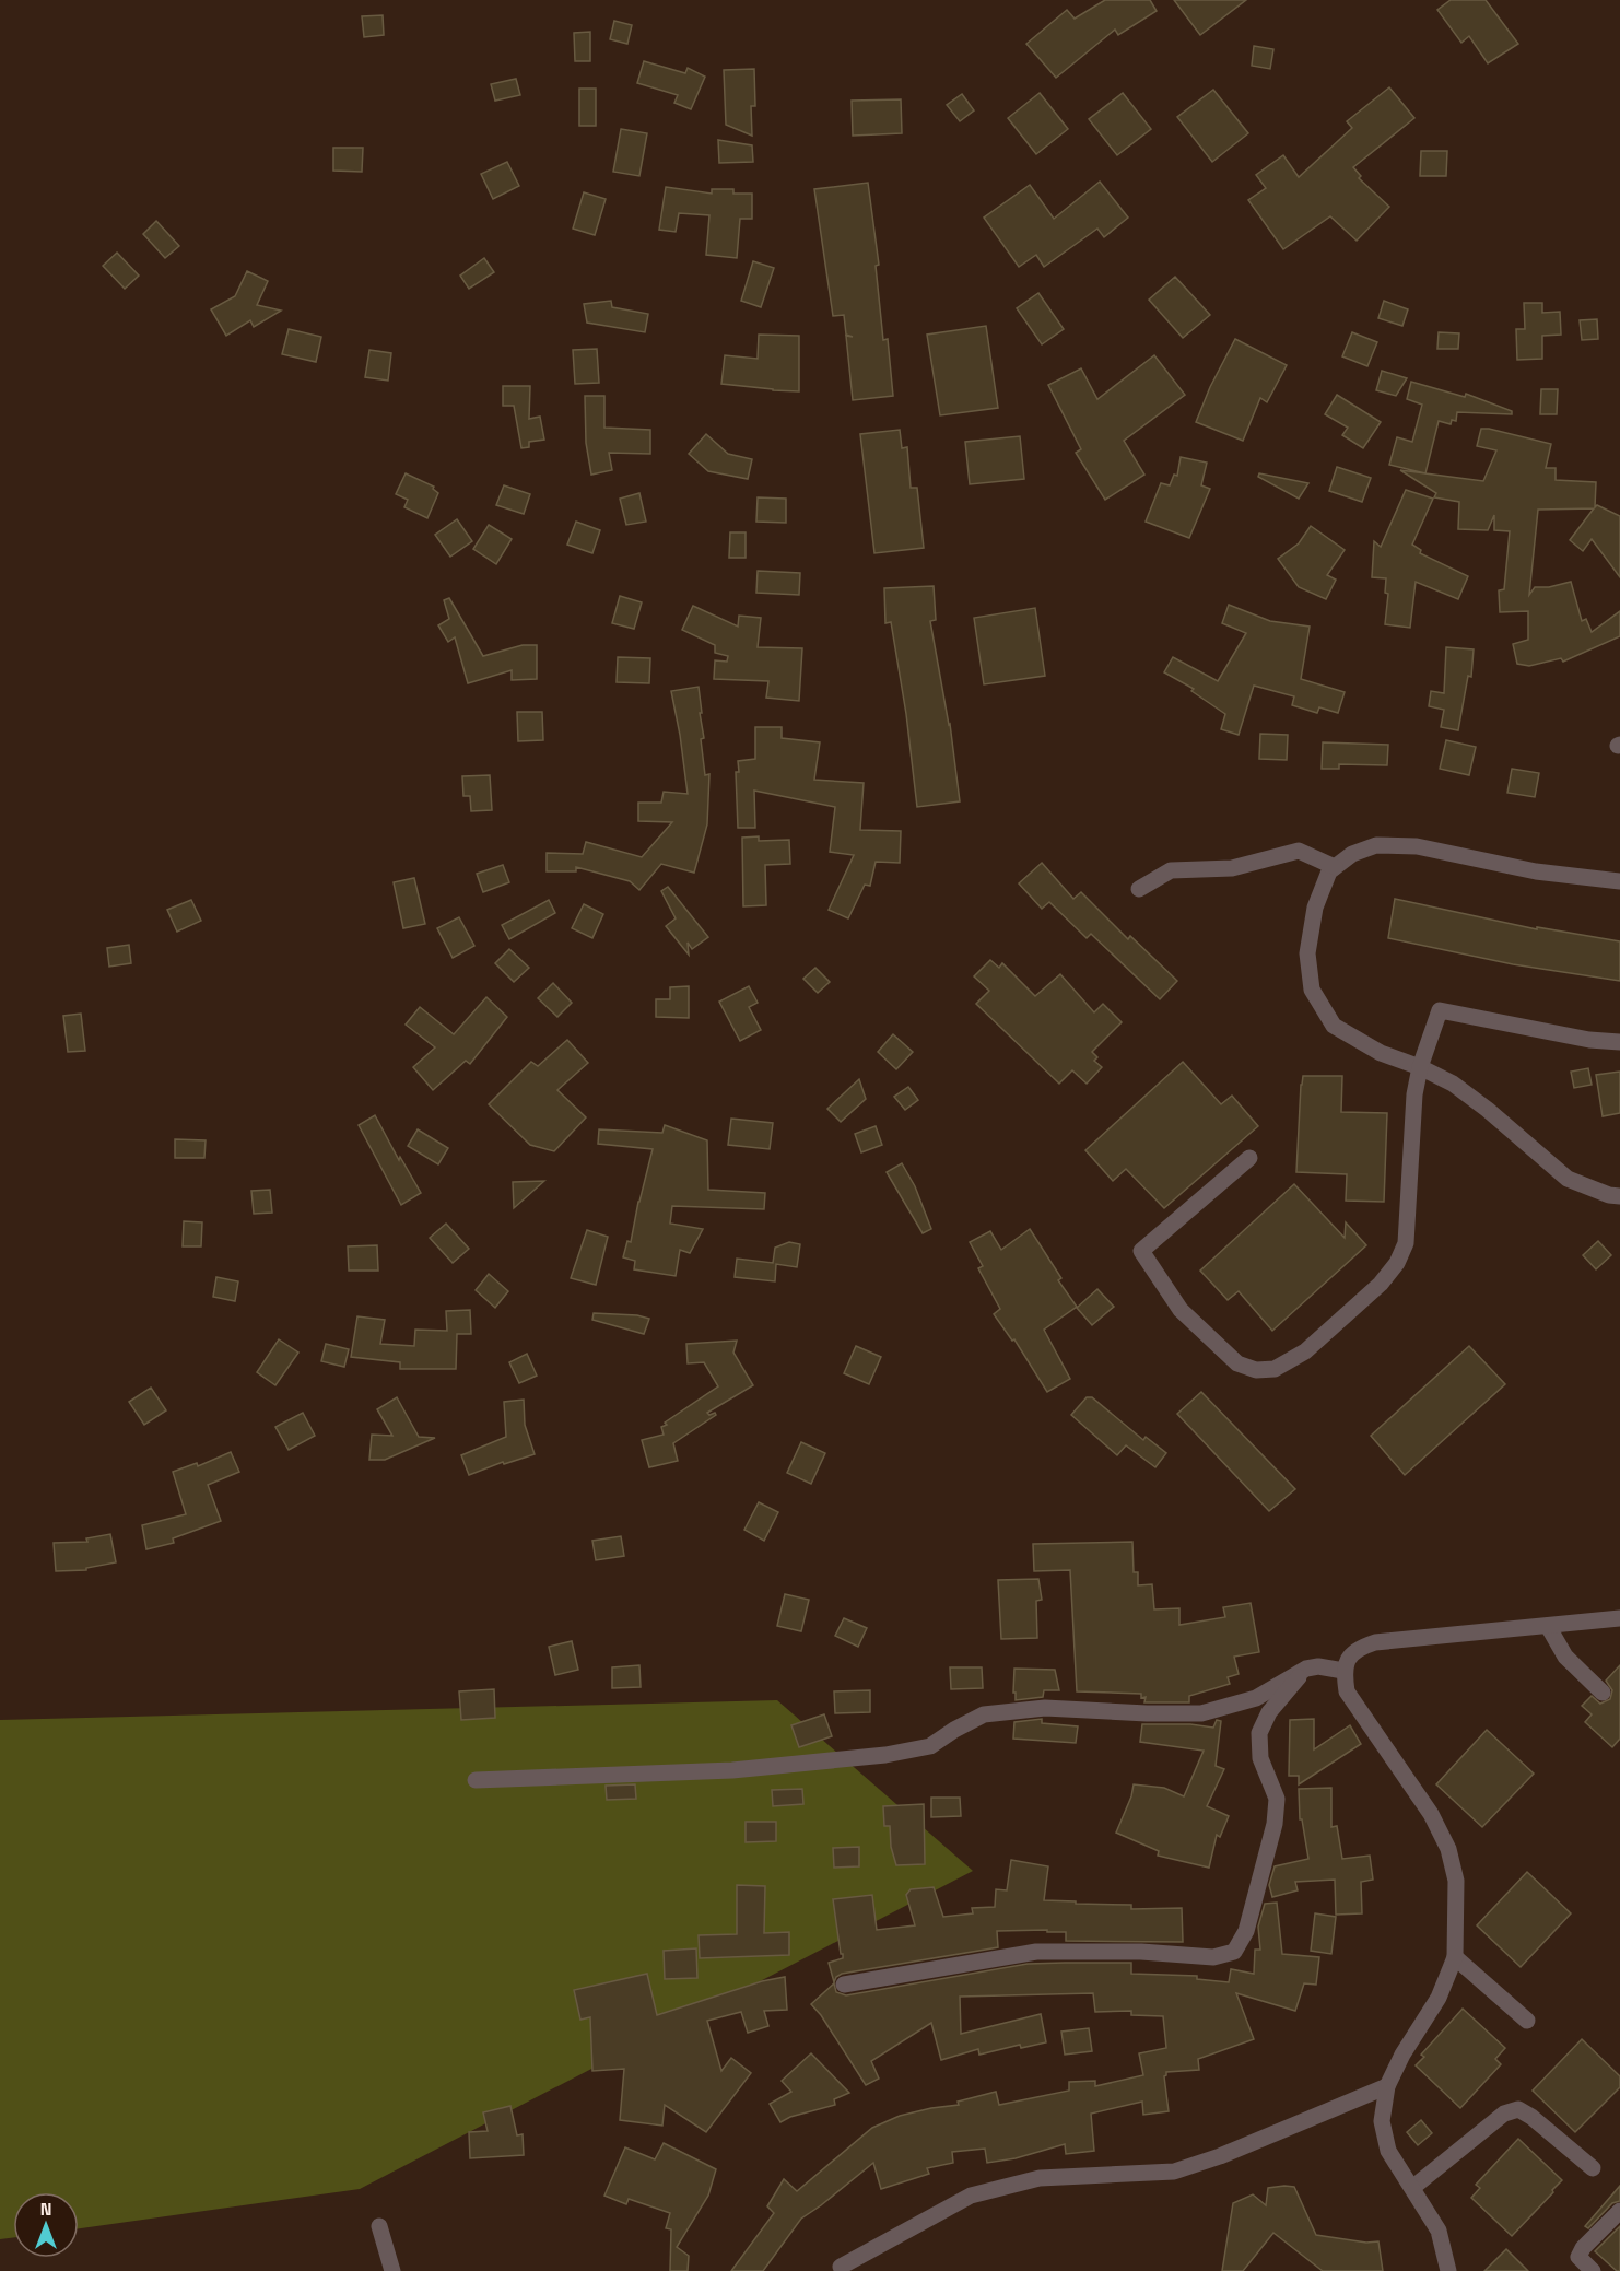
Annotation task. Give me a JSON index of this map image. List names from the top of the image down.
{
  "north": "top"
}
